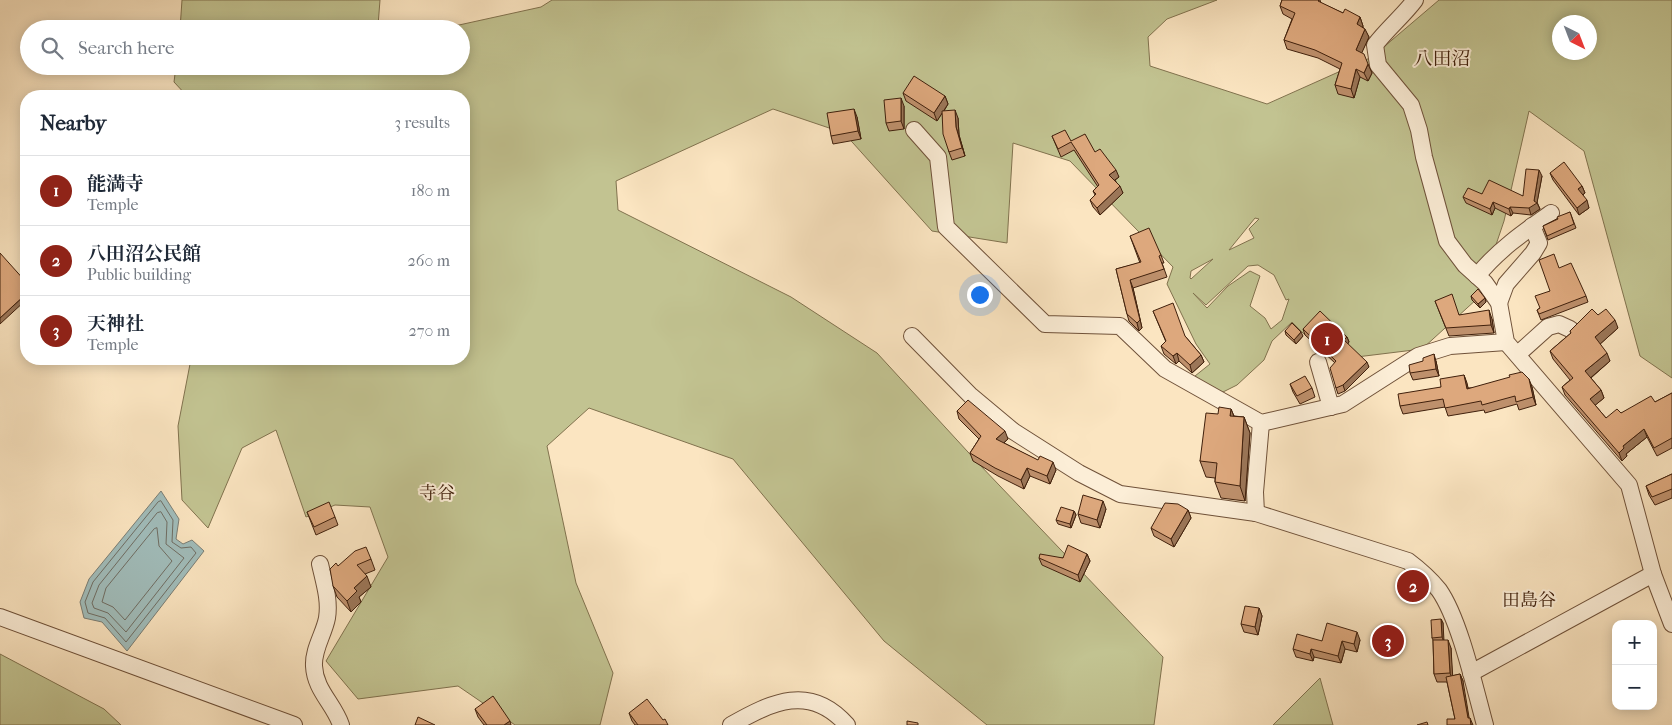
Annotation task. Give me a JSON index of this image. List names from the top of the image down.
{
  "districts": ["八田沼", "寺谷", "田島谷"],
  "north": "bottom right",
  "page": {
    "search": "Search here",
    "heading": ["Nearby", "3 results"],
    "list": [
      {
        "mark": "1",
        "name": "能満寺",
        "note": "Temple",
        "value": "180 m"
      },
      {
        "mark": "2",
        "name": "八田沼公民館",
        "note": "Public building",
        "value": "260 m"
      },
      {
        "mark": "3",
        "name": "天神社",
        "note": "Temple",
        "value": "270 m"
      }
    ],
    "pins": ["1", "2", "3"],
    "map_buttons": ["+", "−"]
  }
}
